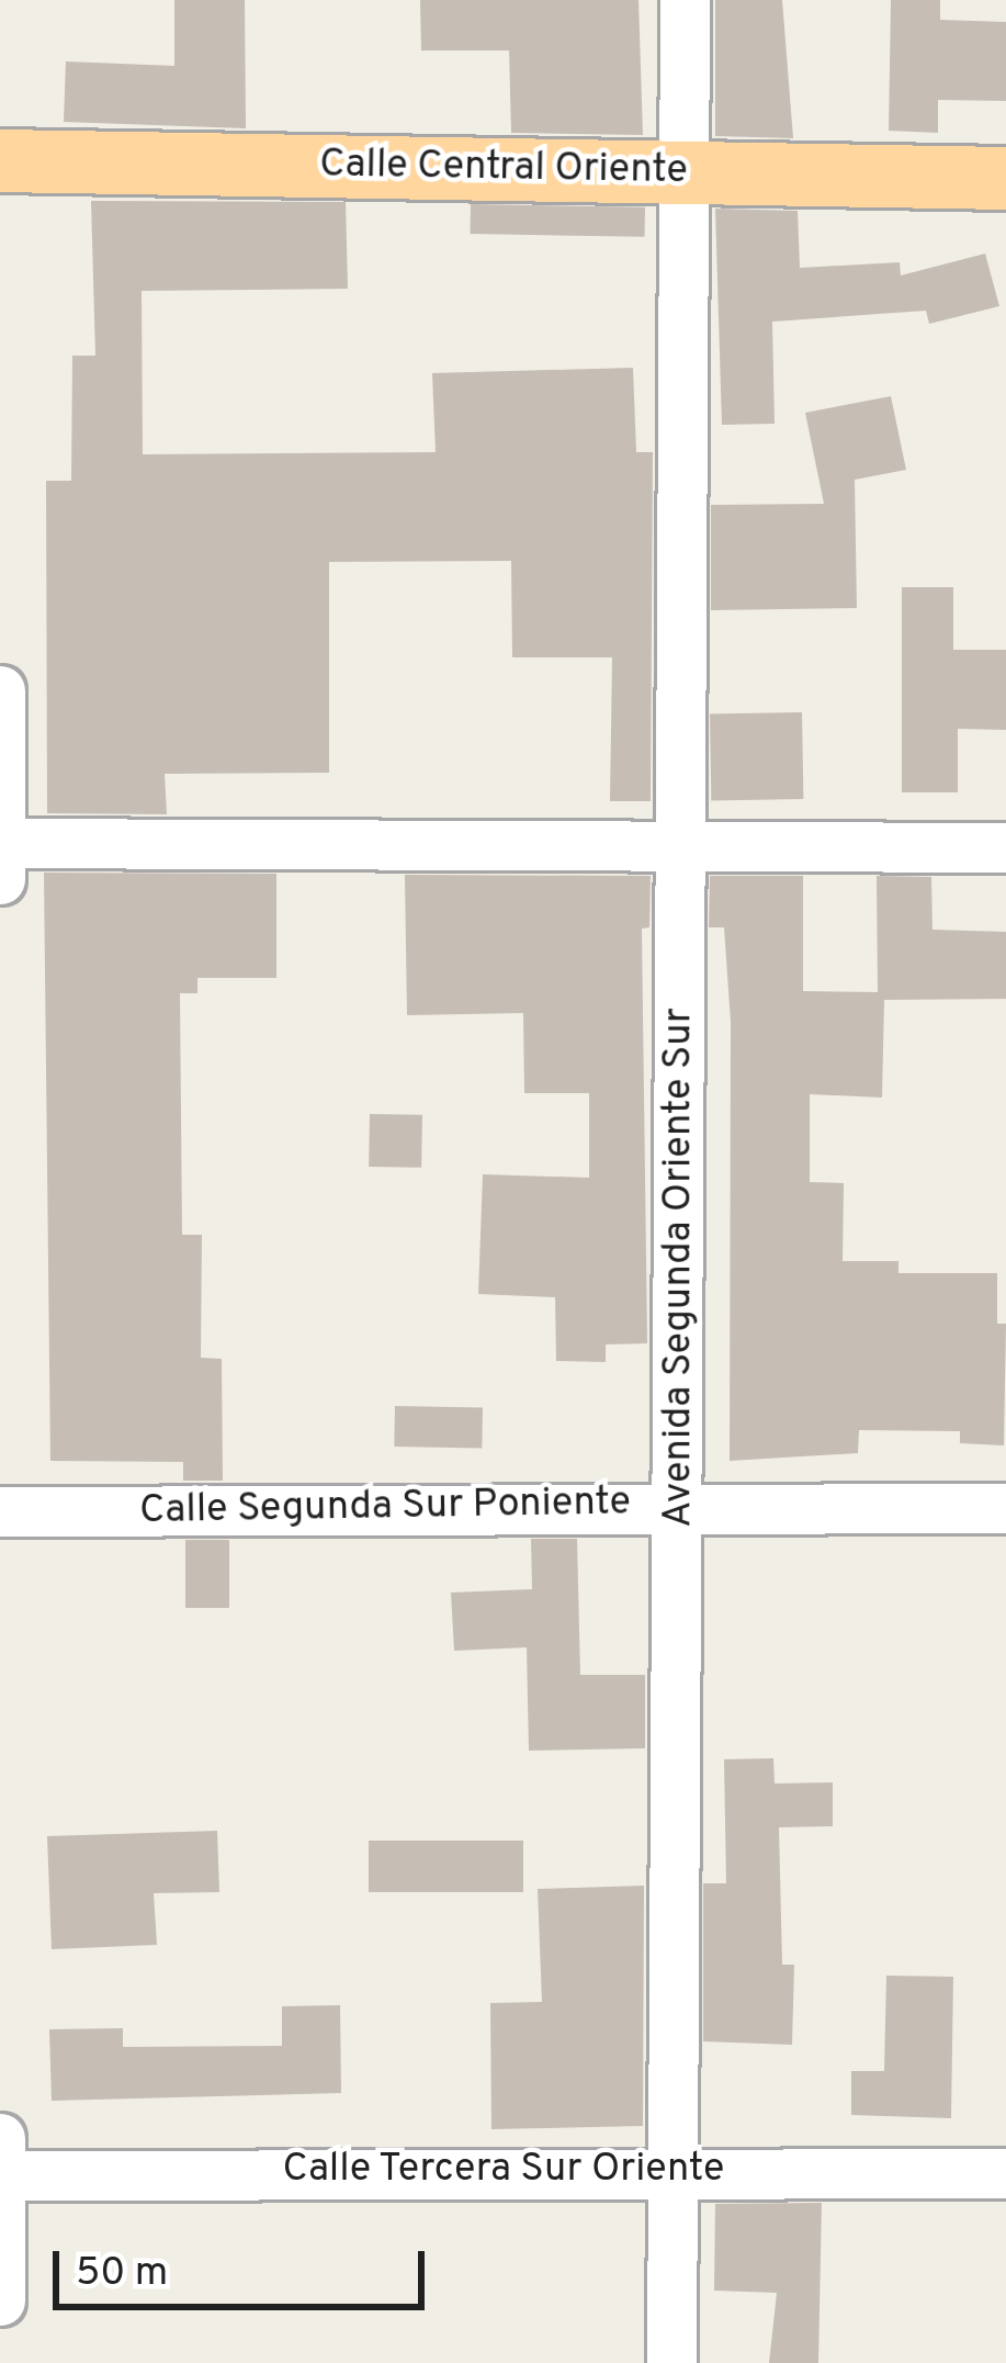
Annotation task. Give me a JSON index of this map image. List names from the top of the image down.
{
  "streets": {
    "main road": ["Calle Central Oriente"],
    "street": ["Avenida Segunda Oriente Sur", "Calle Segunda Sur Poniente", "Calle Tercera Sur Oriente"]
  },
  "crossings": [
    ["Calle Central Oriente", "Avenida Segunda Oriente Sur"],
    ["Avenida Segunda Oriente Sur", "Calle Segunda Sur Poniente"],
    ["Avenida Segunda Oriente Sur", "Calle Tercera Sur Oriente"]
  ],
  "scale_bar": "50 m"
}
